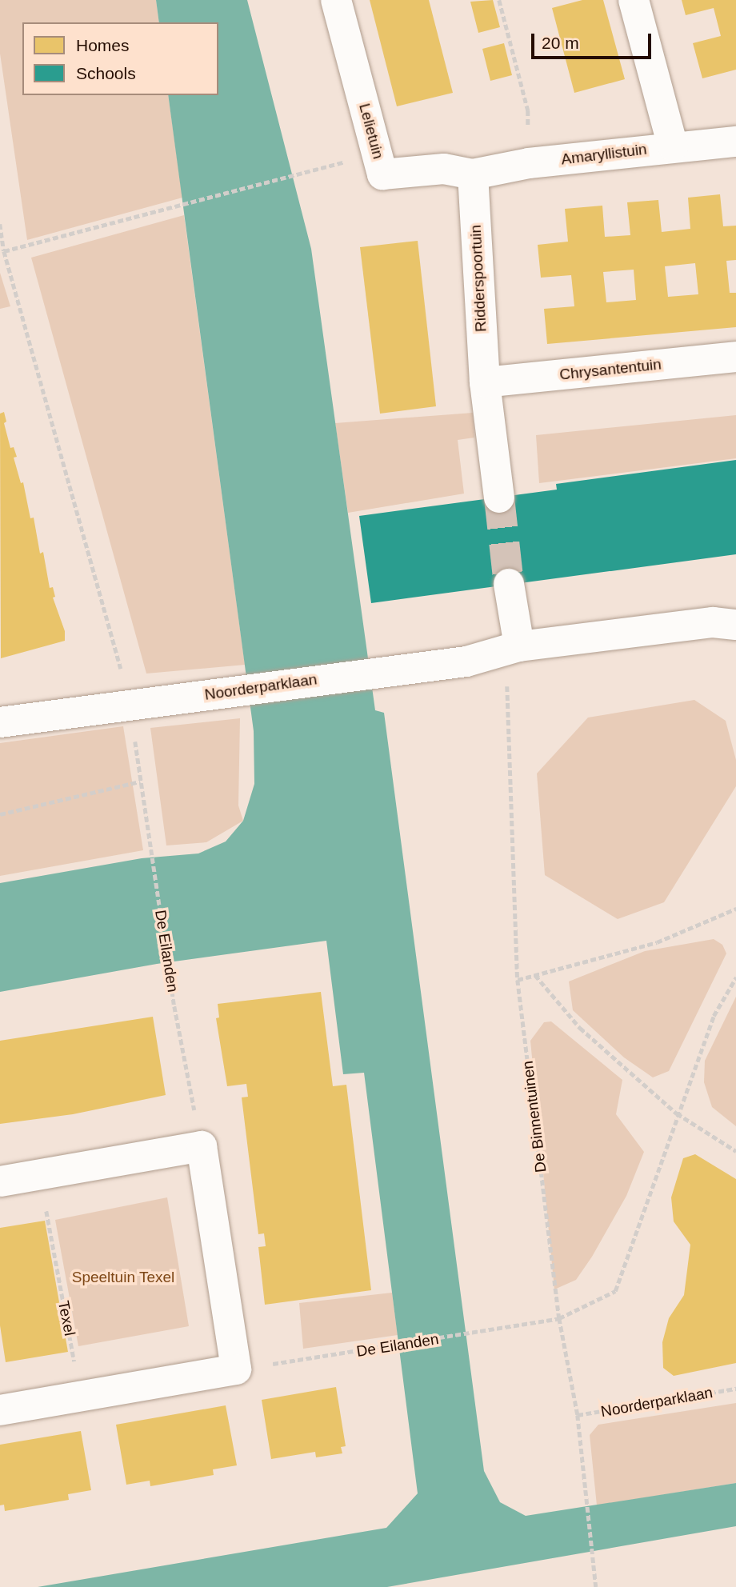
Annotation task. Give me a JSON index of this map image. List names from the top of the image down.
{
  "streets": {
    "street": [
      "Lelietuin",
      "Amaryllistuin",
      "Ridderspoortuin",
      "Chrysantentuin",
      "Noorderparklaan"
    ],
    "path": ["De Eilanden", "De Binnentuinen", "Texel"]
  },
  "crossings": [
    ["Lelietuin", "Amaryllistuin"],
    ["Lelietuin", "Ridderspoortuin"],
    ["Amaryllistuin", "Ridderspoortuin"],
    ["Ridderspoortuin", "Chrysantentuin"],
    ["Noorderparklaan", "De Eilanden"],
    ["Noorderparklaan", "De Binnentuinen"],
    ["De Eilanden", "De Binnentuinen"]
  ],
  "parks": ["Speeltuin Texel"],
  "legend": ["Homes", "Schools"],
  "scale_bar": "20 m"
}
